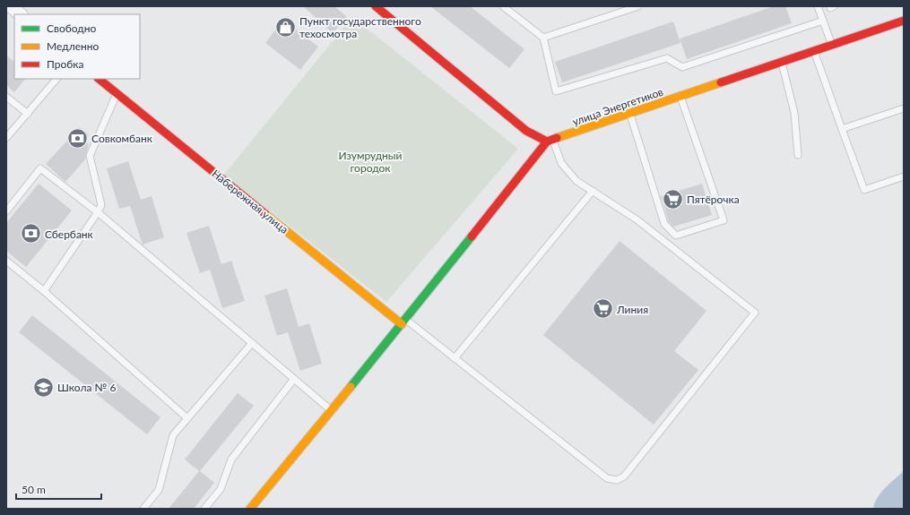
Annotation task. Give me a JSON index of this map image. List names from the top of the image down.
{
  "streets": {
    "main road": ["улица Энергетиков", "Набережная улица"]
  },
  "parks": ["Изумрудный городок"],
  "places": {
    "shop": ["Пункт государственного техосмотра"],
    "bank": ["Совкомбанк", "Сбербанк"],
    "supermarket": ["Пятёрочка", "Линия"],
    "school or university": ["Школа № 6"]
  },
  "legend": ["Свободно", "Медленно", "Пробка"],
  "scale_bar": "50 m"
}
